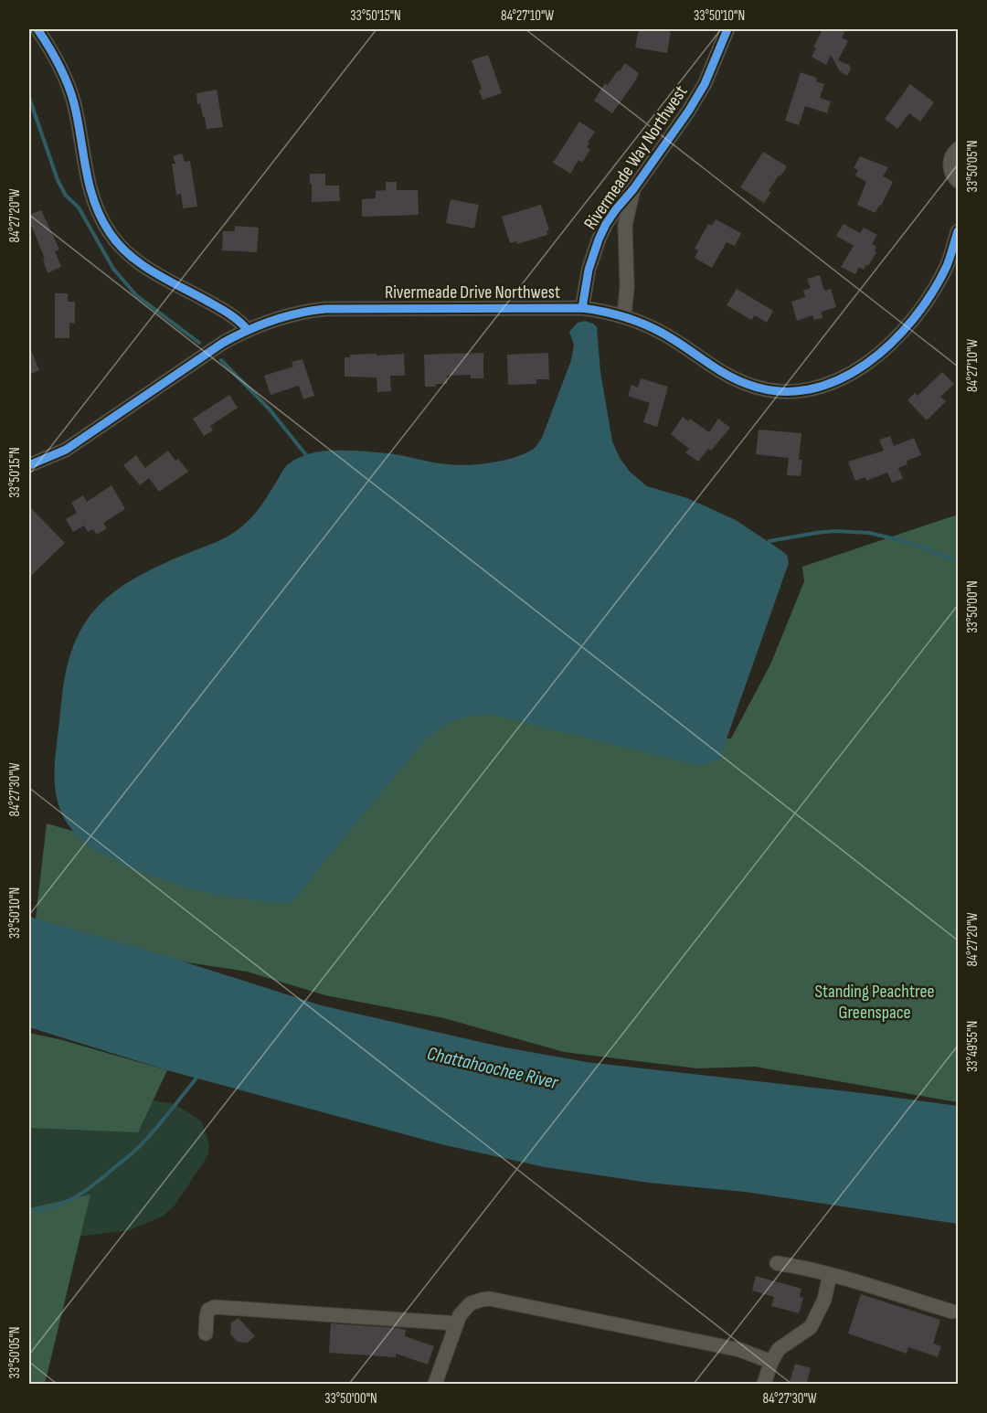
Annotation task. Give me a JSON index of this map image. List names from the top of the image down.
{
  "streets": {
    "street": ["Rivermeade Way Northwest", "Rivermeade Drive Northwest"]
  },
  "crossings": [
    ["Rivermeade Way Northwest", "Rivermeade Drive Northwest"]
  ],
  "water": ["Chattahoochee River"],
  "parks": ["Standing Peachtree Greenspace"],
  "coordinates": [
    "33°50'15\"N",
    "84°27'10\"W",
    "33°50'10\"N",
    "33°50'05\"N",
    "84°27'20\"W",
    "33°50'00\"N",
    "84°27'30\"W",
    "33°49'55\"N"
  ]
}
